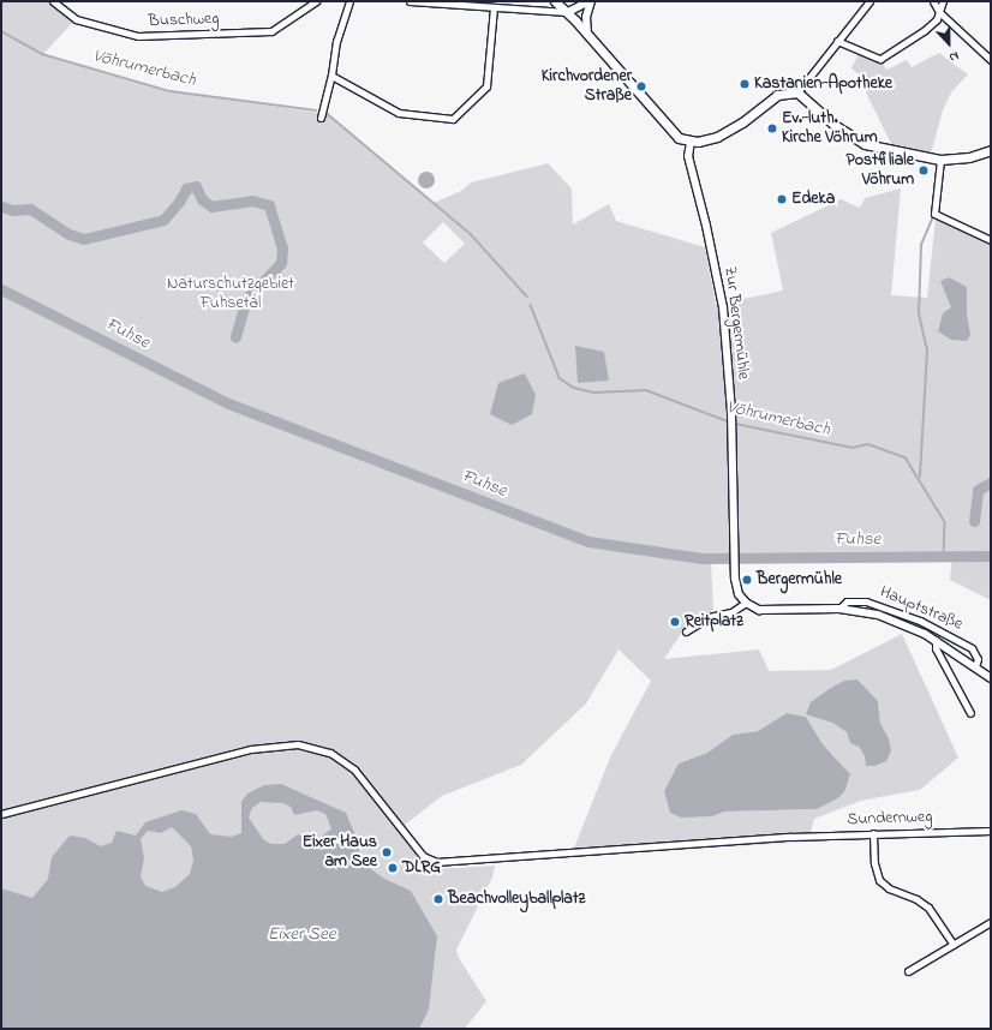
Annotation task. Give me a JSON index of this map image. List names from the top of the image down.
{
  "streets": {
    "street": [
      "Buschweg",
      "Zur Bergermühle",
      "Hauptstraße",
      "Sundernweg"
    ]
  },
  "crossings": [
    ["Zur Bergermühle", "Hauptstraße"]
  ],
  "water": ["Vöhrumerbach", "Fuhse", "Eixer See"],
  "parks": ["Naturschutzgebiet Fuhsetal"],
  "places": [
    "Kastanien-Apotheke",
    "Kirchvordener Straße",
    "Ev.-luth. Kirche Vöhrum",
    "Postfiliale Vöhrum",
    "Edeka",
    "Bergermühle",
    "Reitplatz",
    "Eixer Haus am See",
    "DLRG",
    "Beachvolleyballplatz"
  ],
  "north": "bottom"
}
